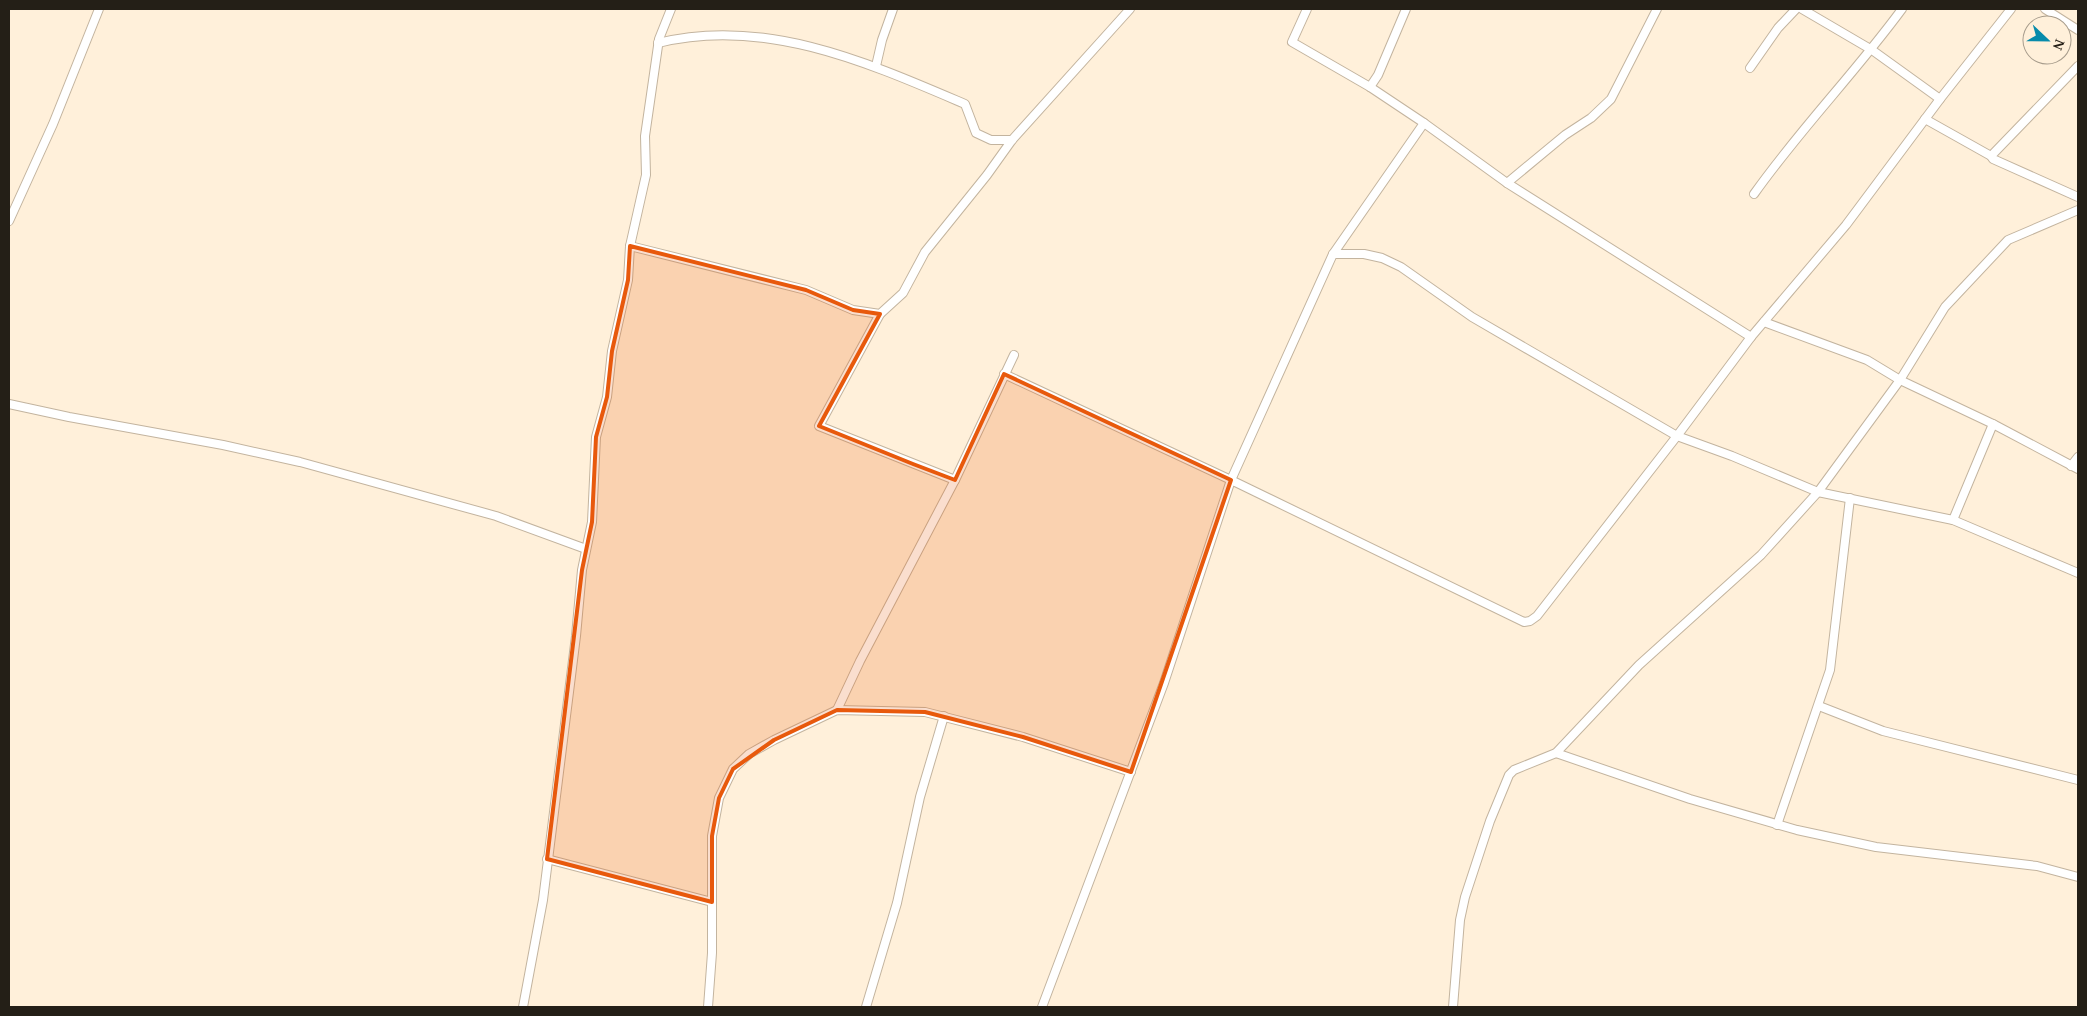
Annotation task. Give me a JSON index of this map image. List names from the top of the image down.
{
  "north": "right"
}
